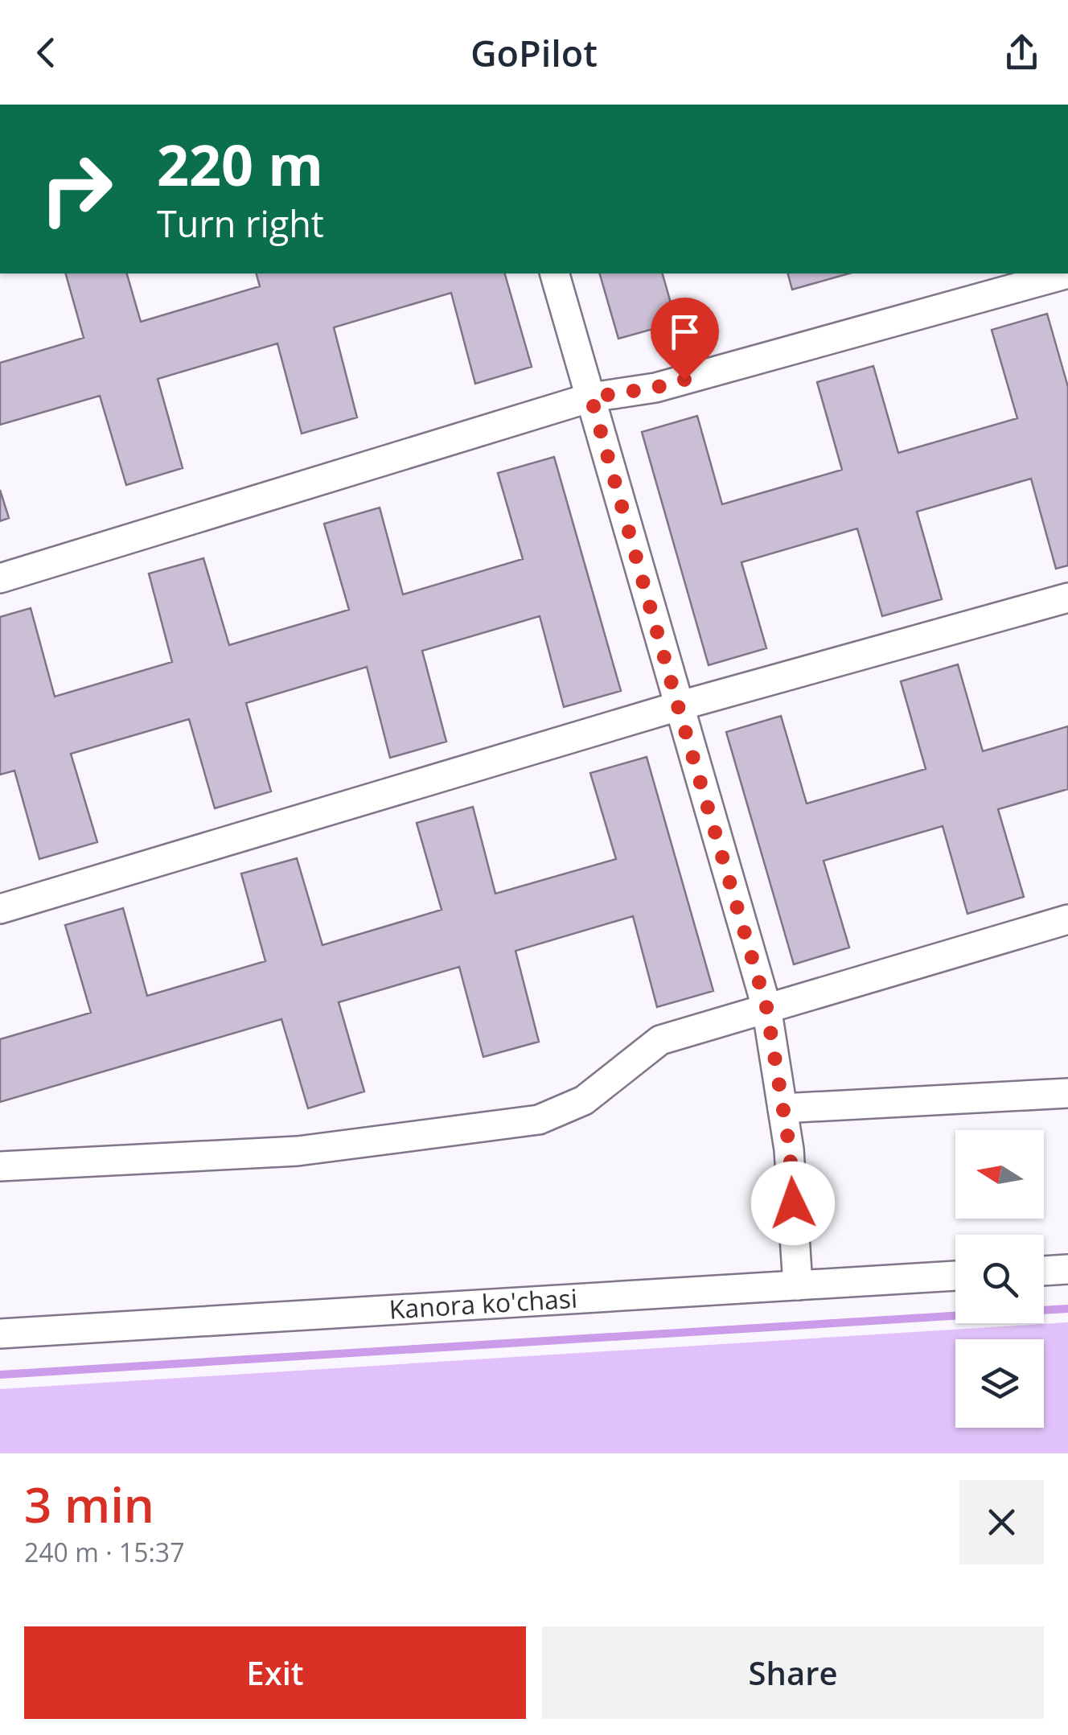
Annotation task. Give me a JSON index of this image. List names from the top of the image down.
{
  "streets": {
    "street": ["Kanora ko'chasi"]
  },
  "north": "left",
  "page": {
    "header": "GoPilot",
    "turn": ["220 m", "Turn right"],
    "heading": ["3 min", "240 m · 15:37"],
    "buttons": ["Exit", "Share"]
  }
}
